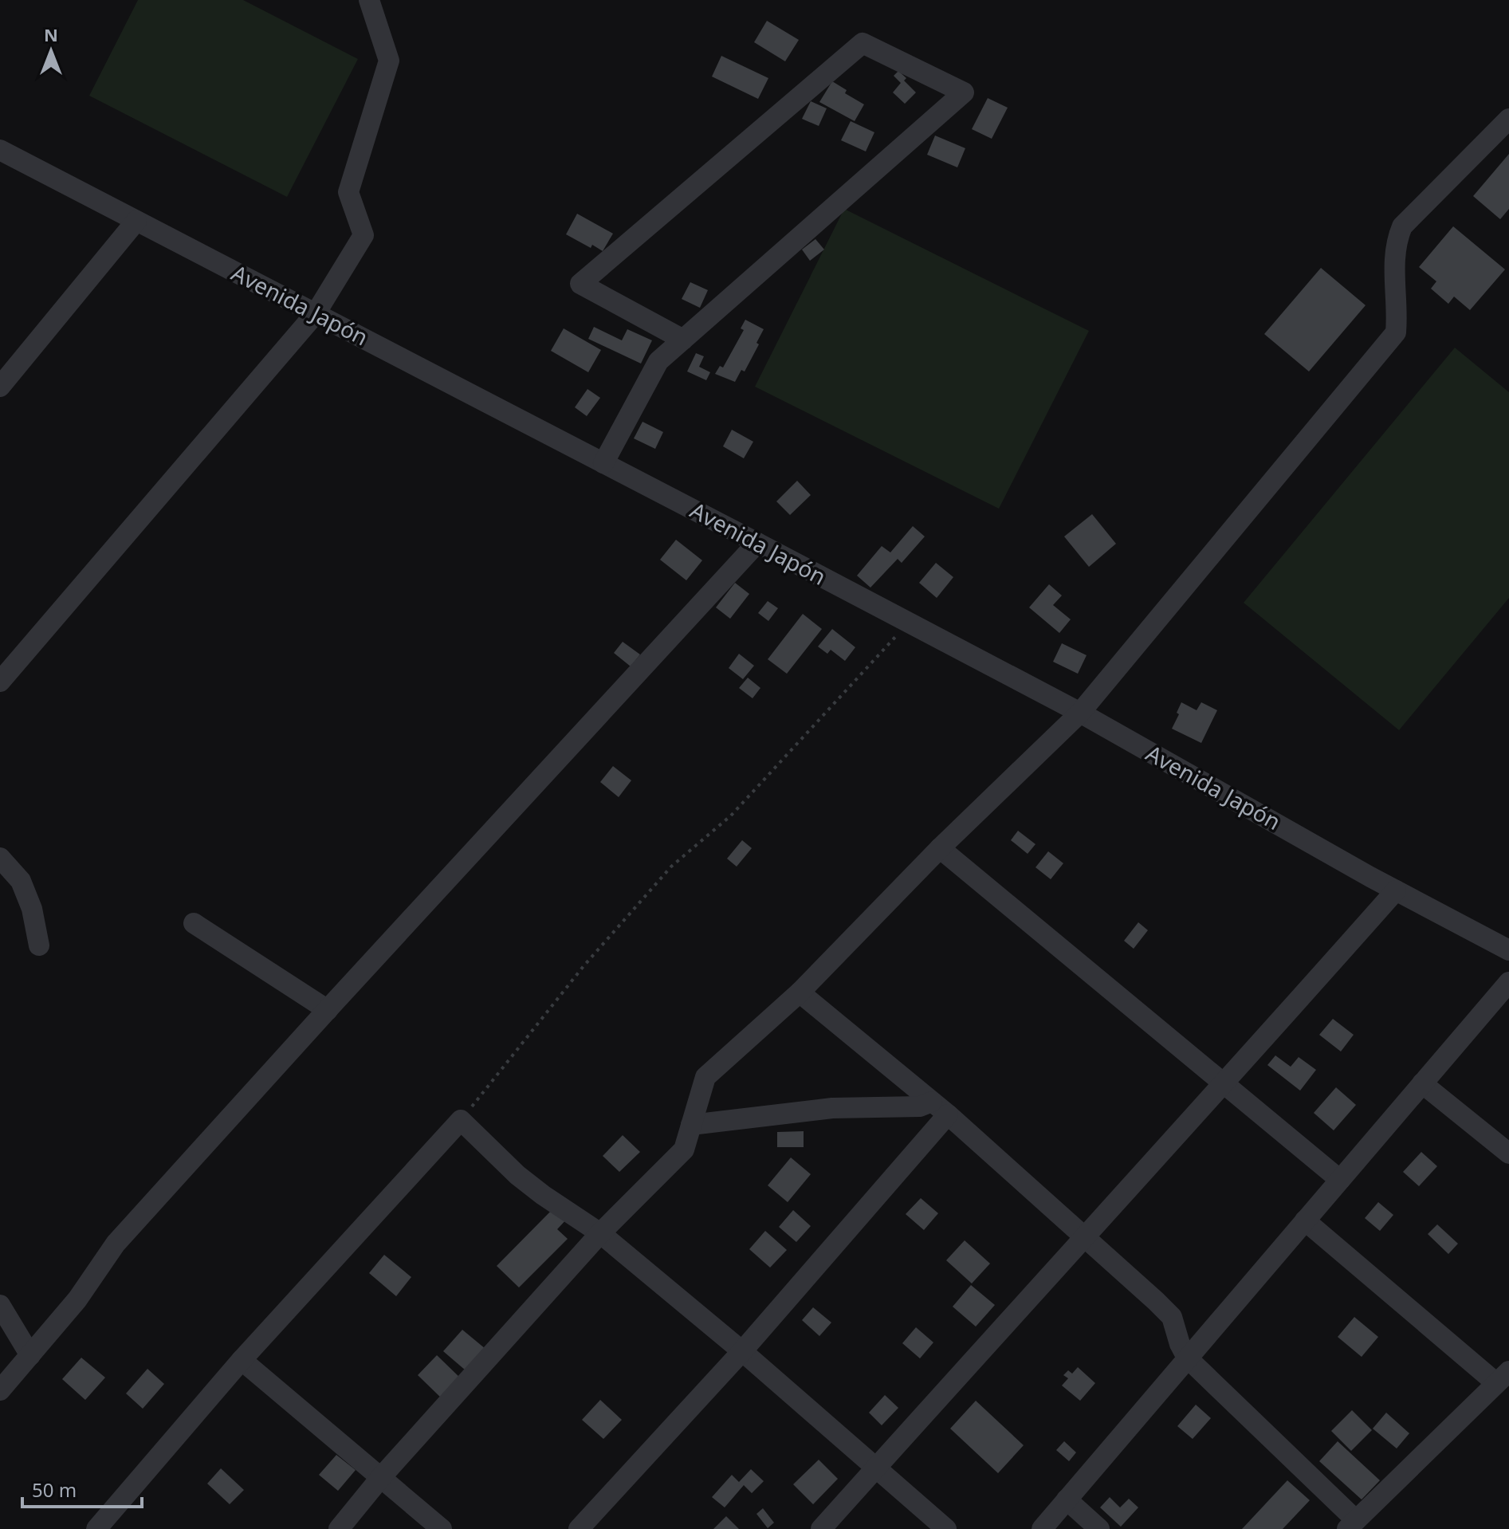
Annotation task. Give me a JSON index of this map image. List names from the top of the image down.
{
  "streets": {
    "street": ["Avenida Japón"]
  },
  "scale_bar": "50 m",
  "north": "top"
}
